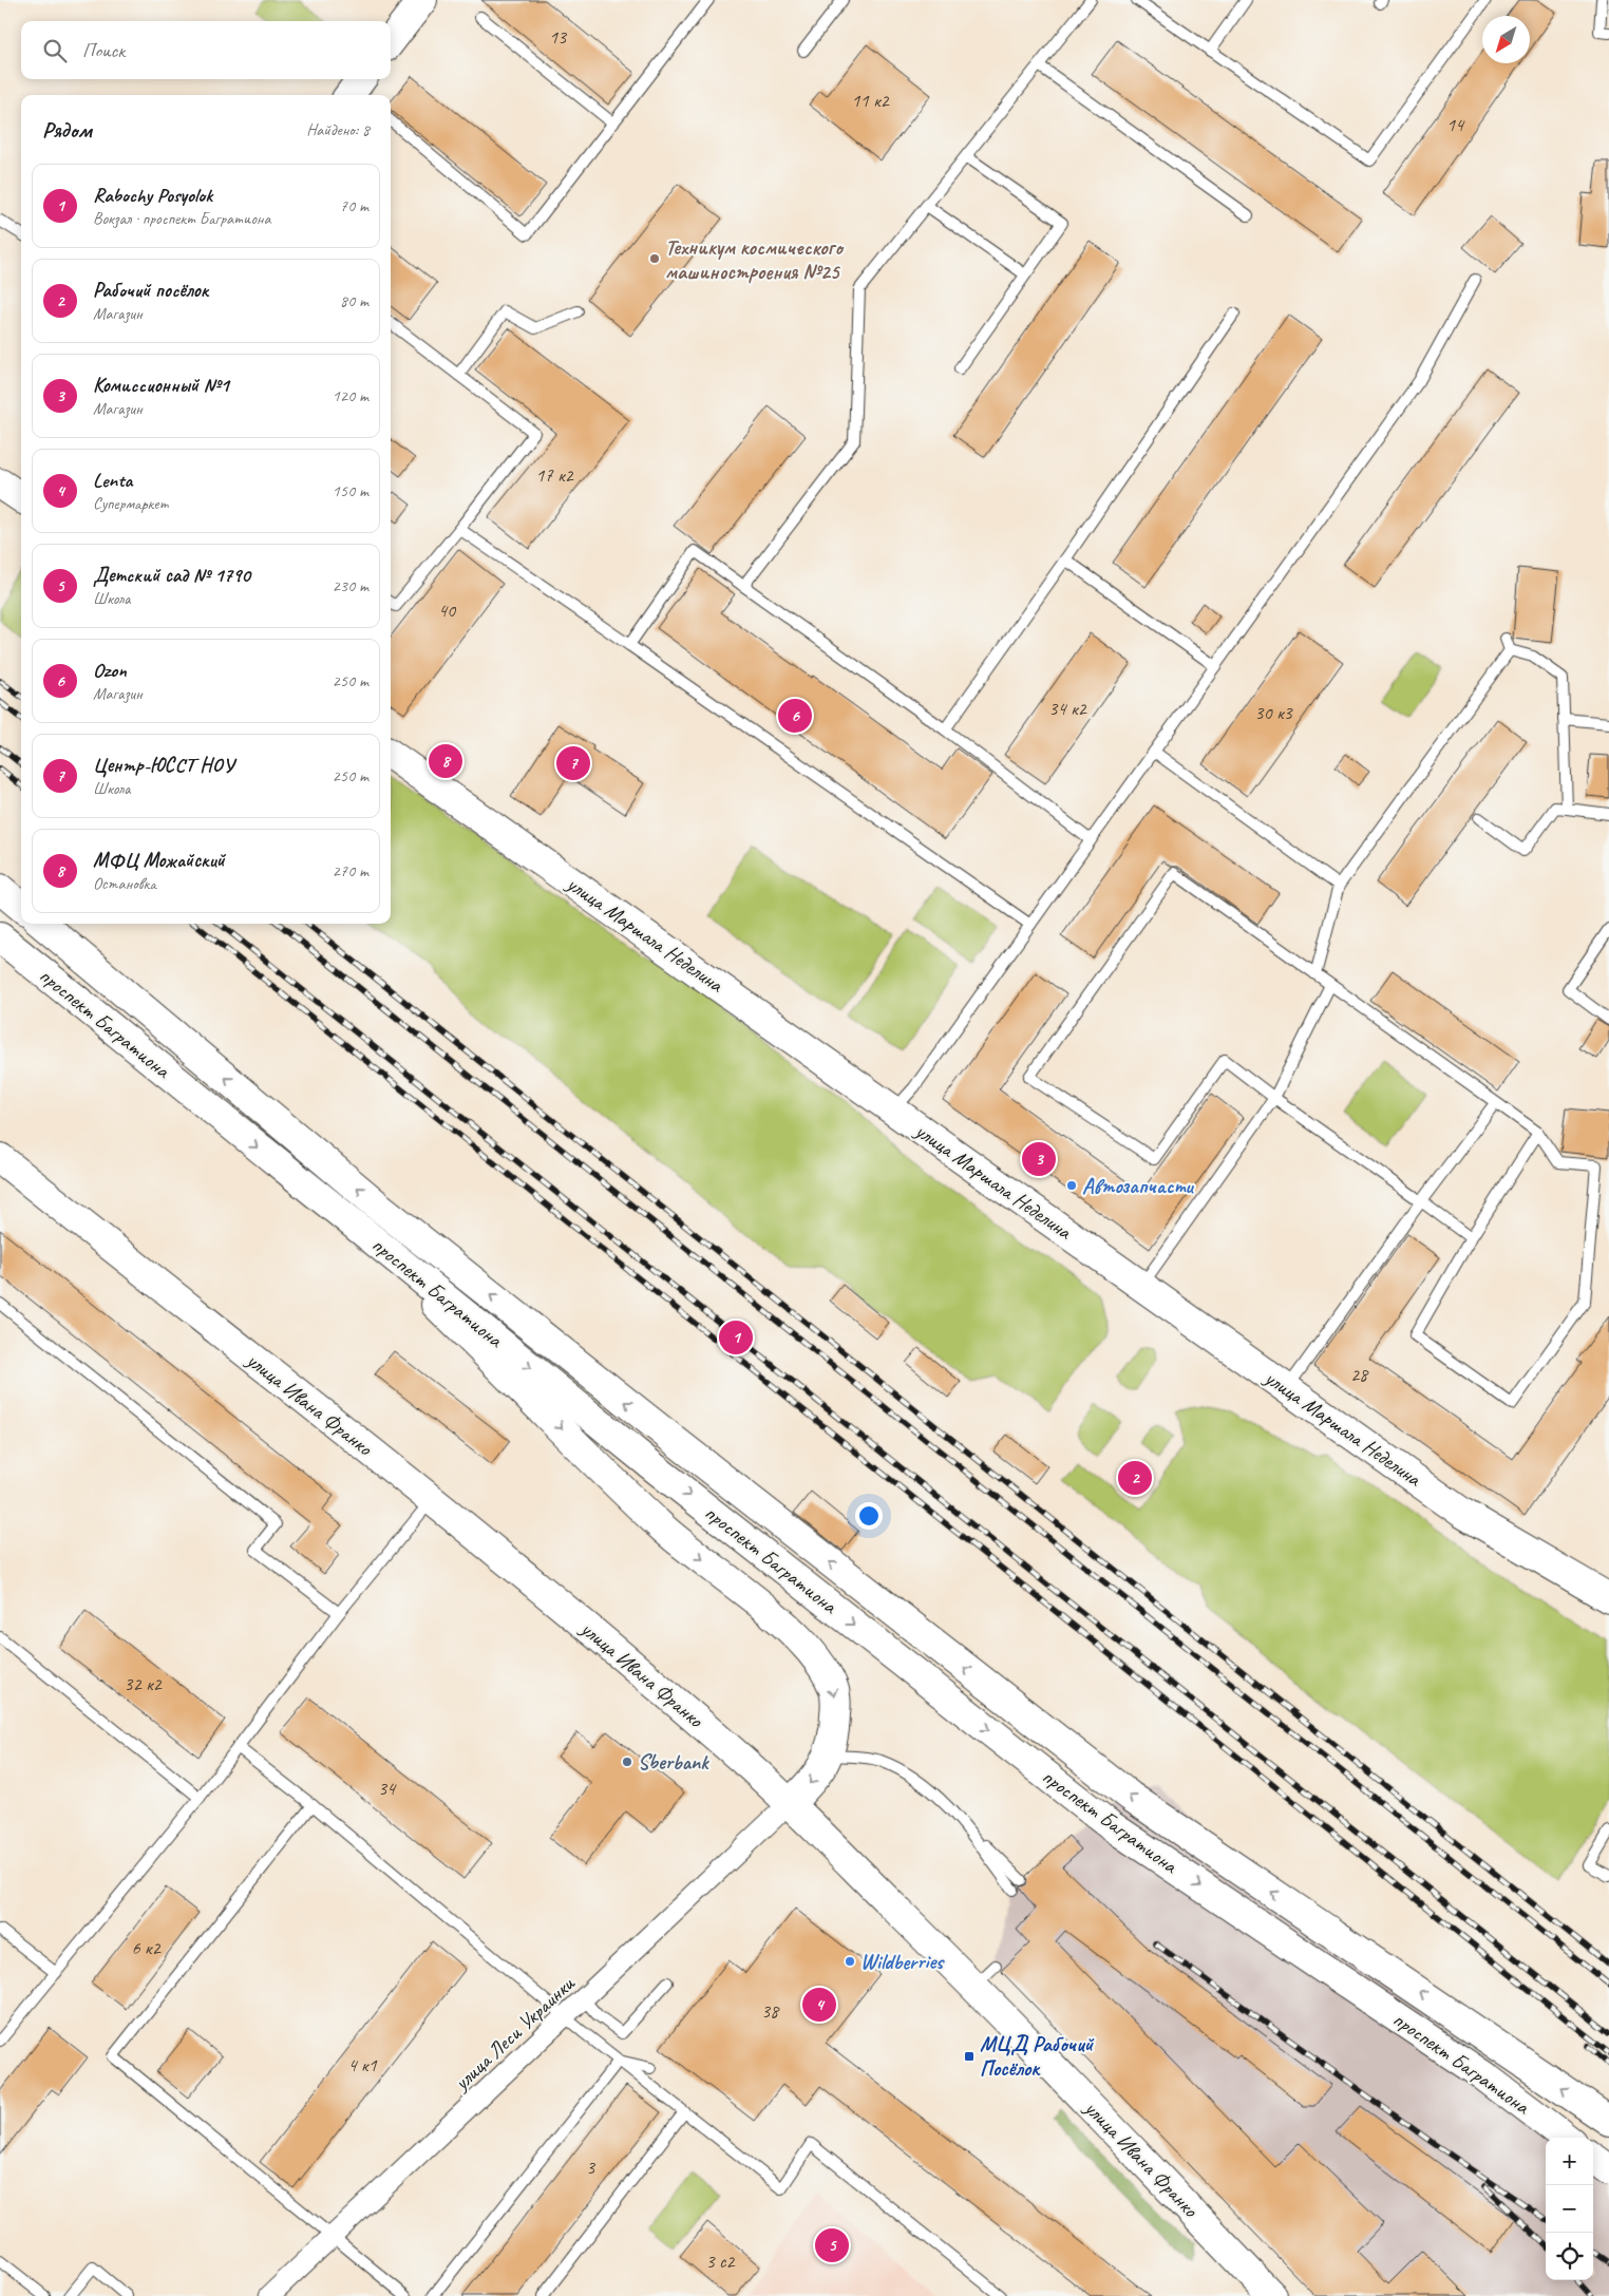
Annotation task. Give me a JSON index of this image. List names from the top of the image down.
{
  "streets": {
    "street": [
      "улица Маршала Неделина",
      "проспект Багратиона",
      "улица Ивана Франко",
      "улица Леси Украинки"
    ]
  },
  "crossings": [
    ["улица Ивана Франко", "улица Леси Украинки"]
  ],
  "places": {
    "other": [
      "Техникум космического машиностроения №25",
      "Автозапчасти",
      "Sberbank",
      "Wildberries"
    ],
    "transit": ["МЦД Рабочий Посёлок"]
  },
  "house_numbers": [
    "13",
    "11 к2",
    "14",
    "17 к2",
    "40",
    "34 к2",
    "30 к3",
    "28",
    "32 к2",
    "34",
    "6 к2",
    "38",
    "4 к1",
    "3",
    "3 с2"
  ],
  "north": "bottom left",
  "page": {
    "search": "Поиск",
    "heading": ["Рядом", "Найдено: 8"],
    "list": [
      {
        "mark": "1",
        "name": "Rabochy Posyolok",
        "note": "Вокзал · проспект Багратиона",
        "value": "70 m"
      },
      {
        "mark": "2",
        "name": "Рабочий посёлок",
        "note": "Магазин",
        "value": "80 m"
      },
      {
        "mark": "3",
        "name": "Комиссионный №1",
        "note": "Магазин",
        "value": "120 m"
      },
      {
        "mark": "4",
        "name": "Lenta",
        "note": "Супермаркет",
        "value": "150 m"
      },
      {
        "mark": "5",
        "name": "Детский сад № 1790",
        "note": "Школа",
        "value": "230 m"
      },
      {
        "mark": "6",
        "name": "Ozon",
        "note": "Магазин",
        "value": "250 m"
      },
      {
        "mark": "7",
        "name": "Центр-ЮССТ НОУ",
        "note": "Школа",
        "value": "250 m"
      },
      {
        "mark": "8",
        "name": "МФЦ Можайский",
        "note": "Остановка",
        "value": "270 m"
      }
    ],
    "pins": [
      "6",
      "8",
      "7",
      "3",
      "1",
      "2",
      "4",
      "5"
    ],
    "map_buttons": ["+", "−"]
  }
}
